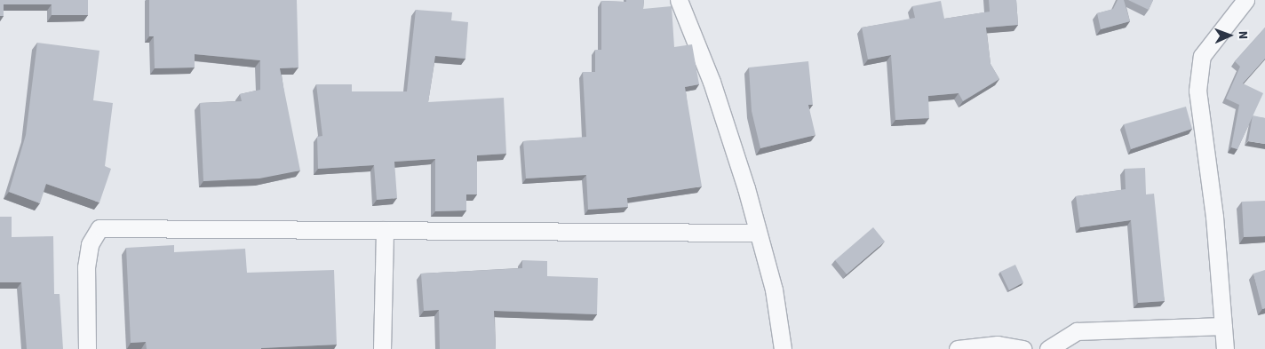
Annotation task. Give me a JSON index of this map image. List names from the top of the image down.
{
  "north": "right"
}
